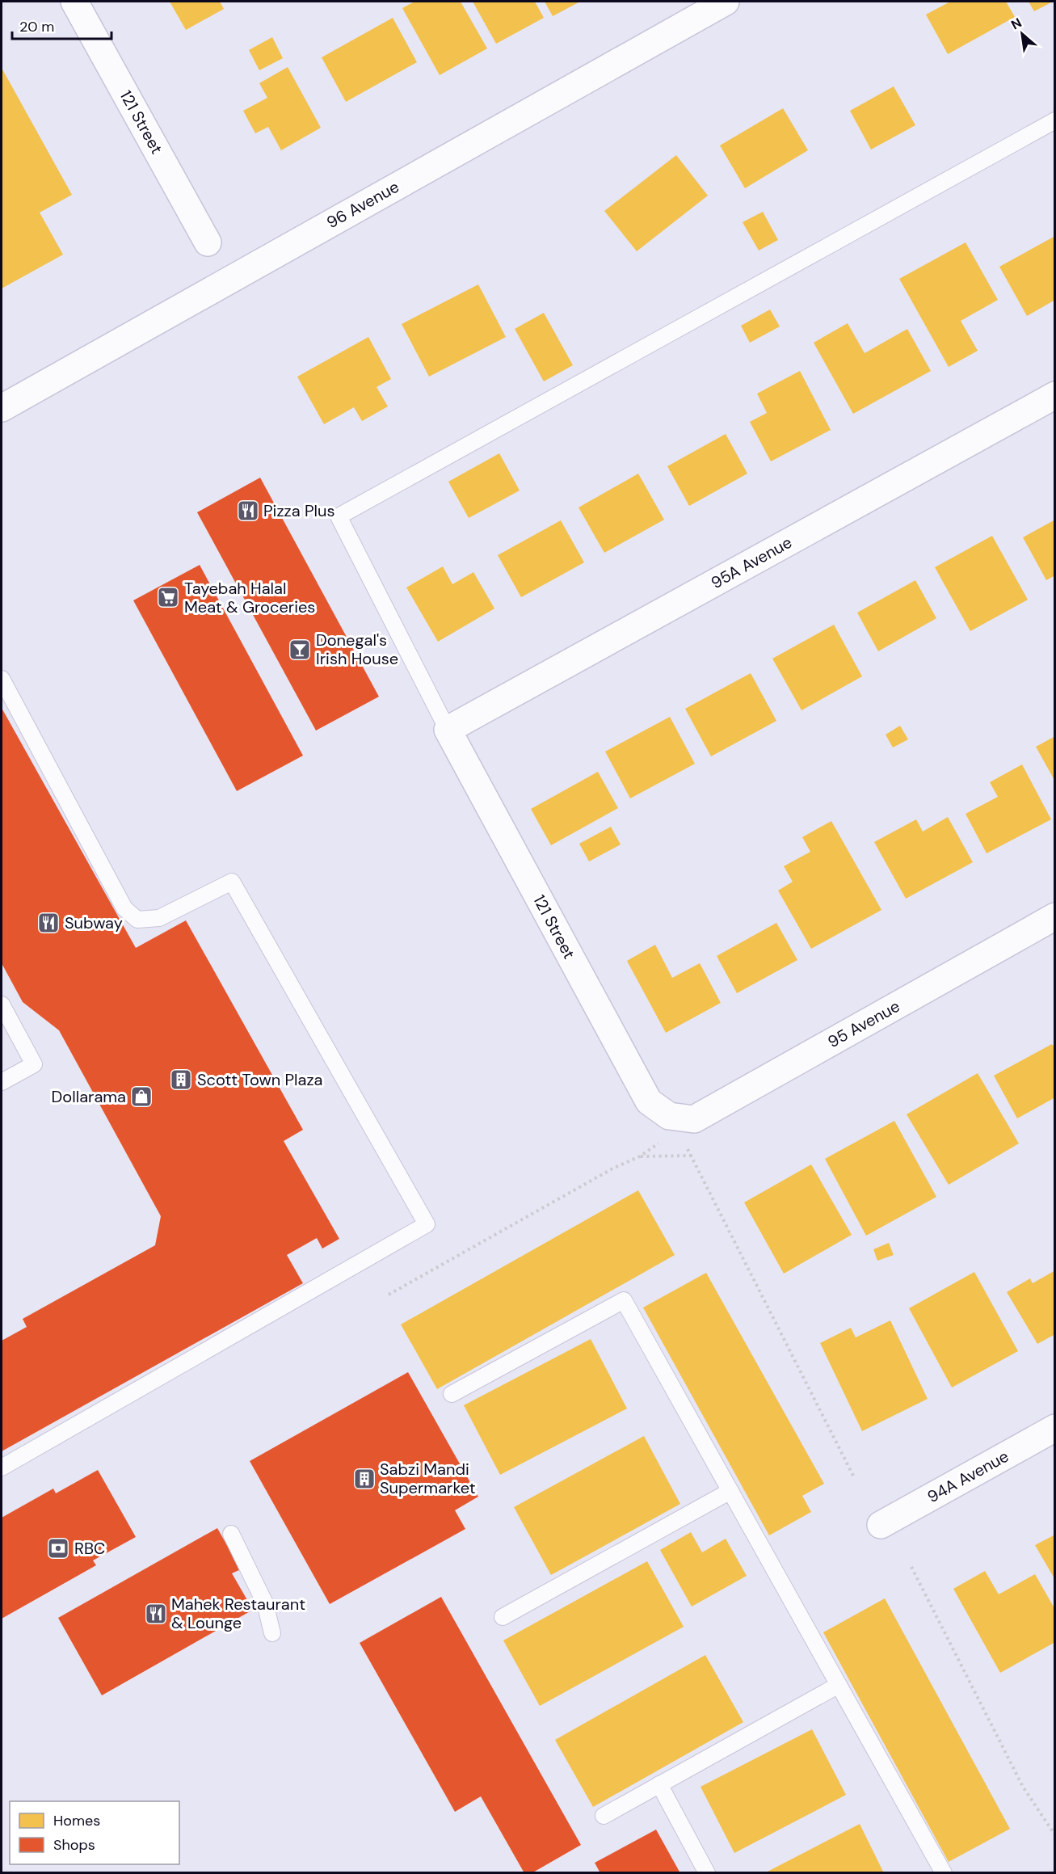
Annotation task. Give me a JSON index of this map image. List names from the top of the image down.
{
  "streets": {
    "street": [
      "121 Street",
      "96 Avenue",
      "95A Avenue",
      "95 Avenue",
      "94A Avenue"
    ]
  },
  "crossings": [
    ["121 Street", "95A Avenue"],
    ["121 Street", "95 Avenue"]
  ],
  "places": {
    "restaurant": ["Pizza Plus", "Subway", "Mahek Restaurant & Lounge"],
    "supermarket": ["Tayebah Halal Meat & Groceries"],
    "bar": ["Donegal's Irish House"],
    "building": ["Scott Town Plaza", "Sabzi Mandi Supermarket"],
    "shop": ["Dollarama"],
    "bank": ["RBC"]
  },
  "legend": ["Homes", "Shops"],
  "scale_bar": "20 m",
  "north": "top left"
}
